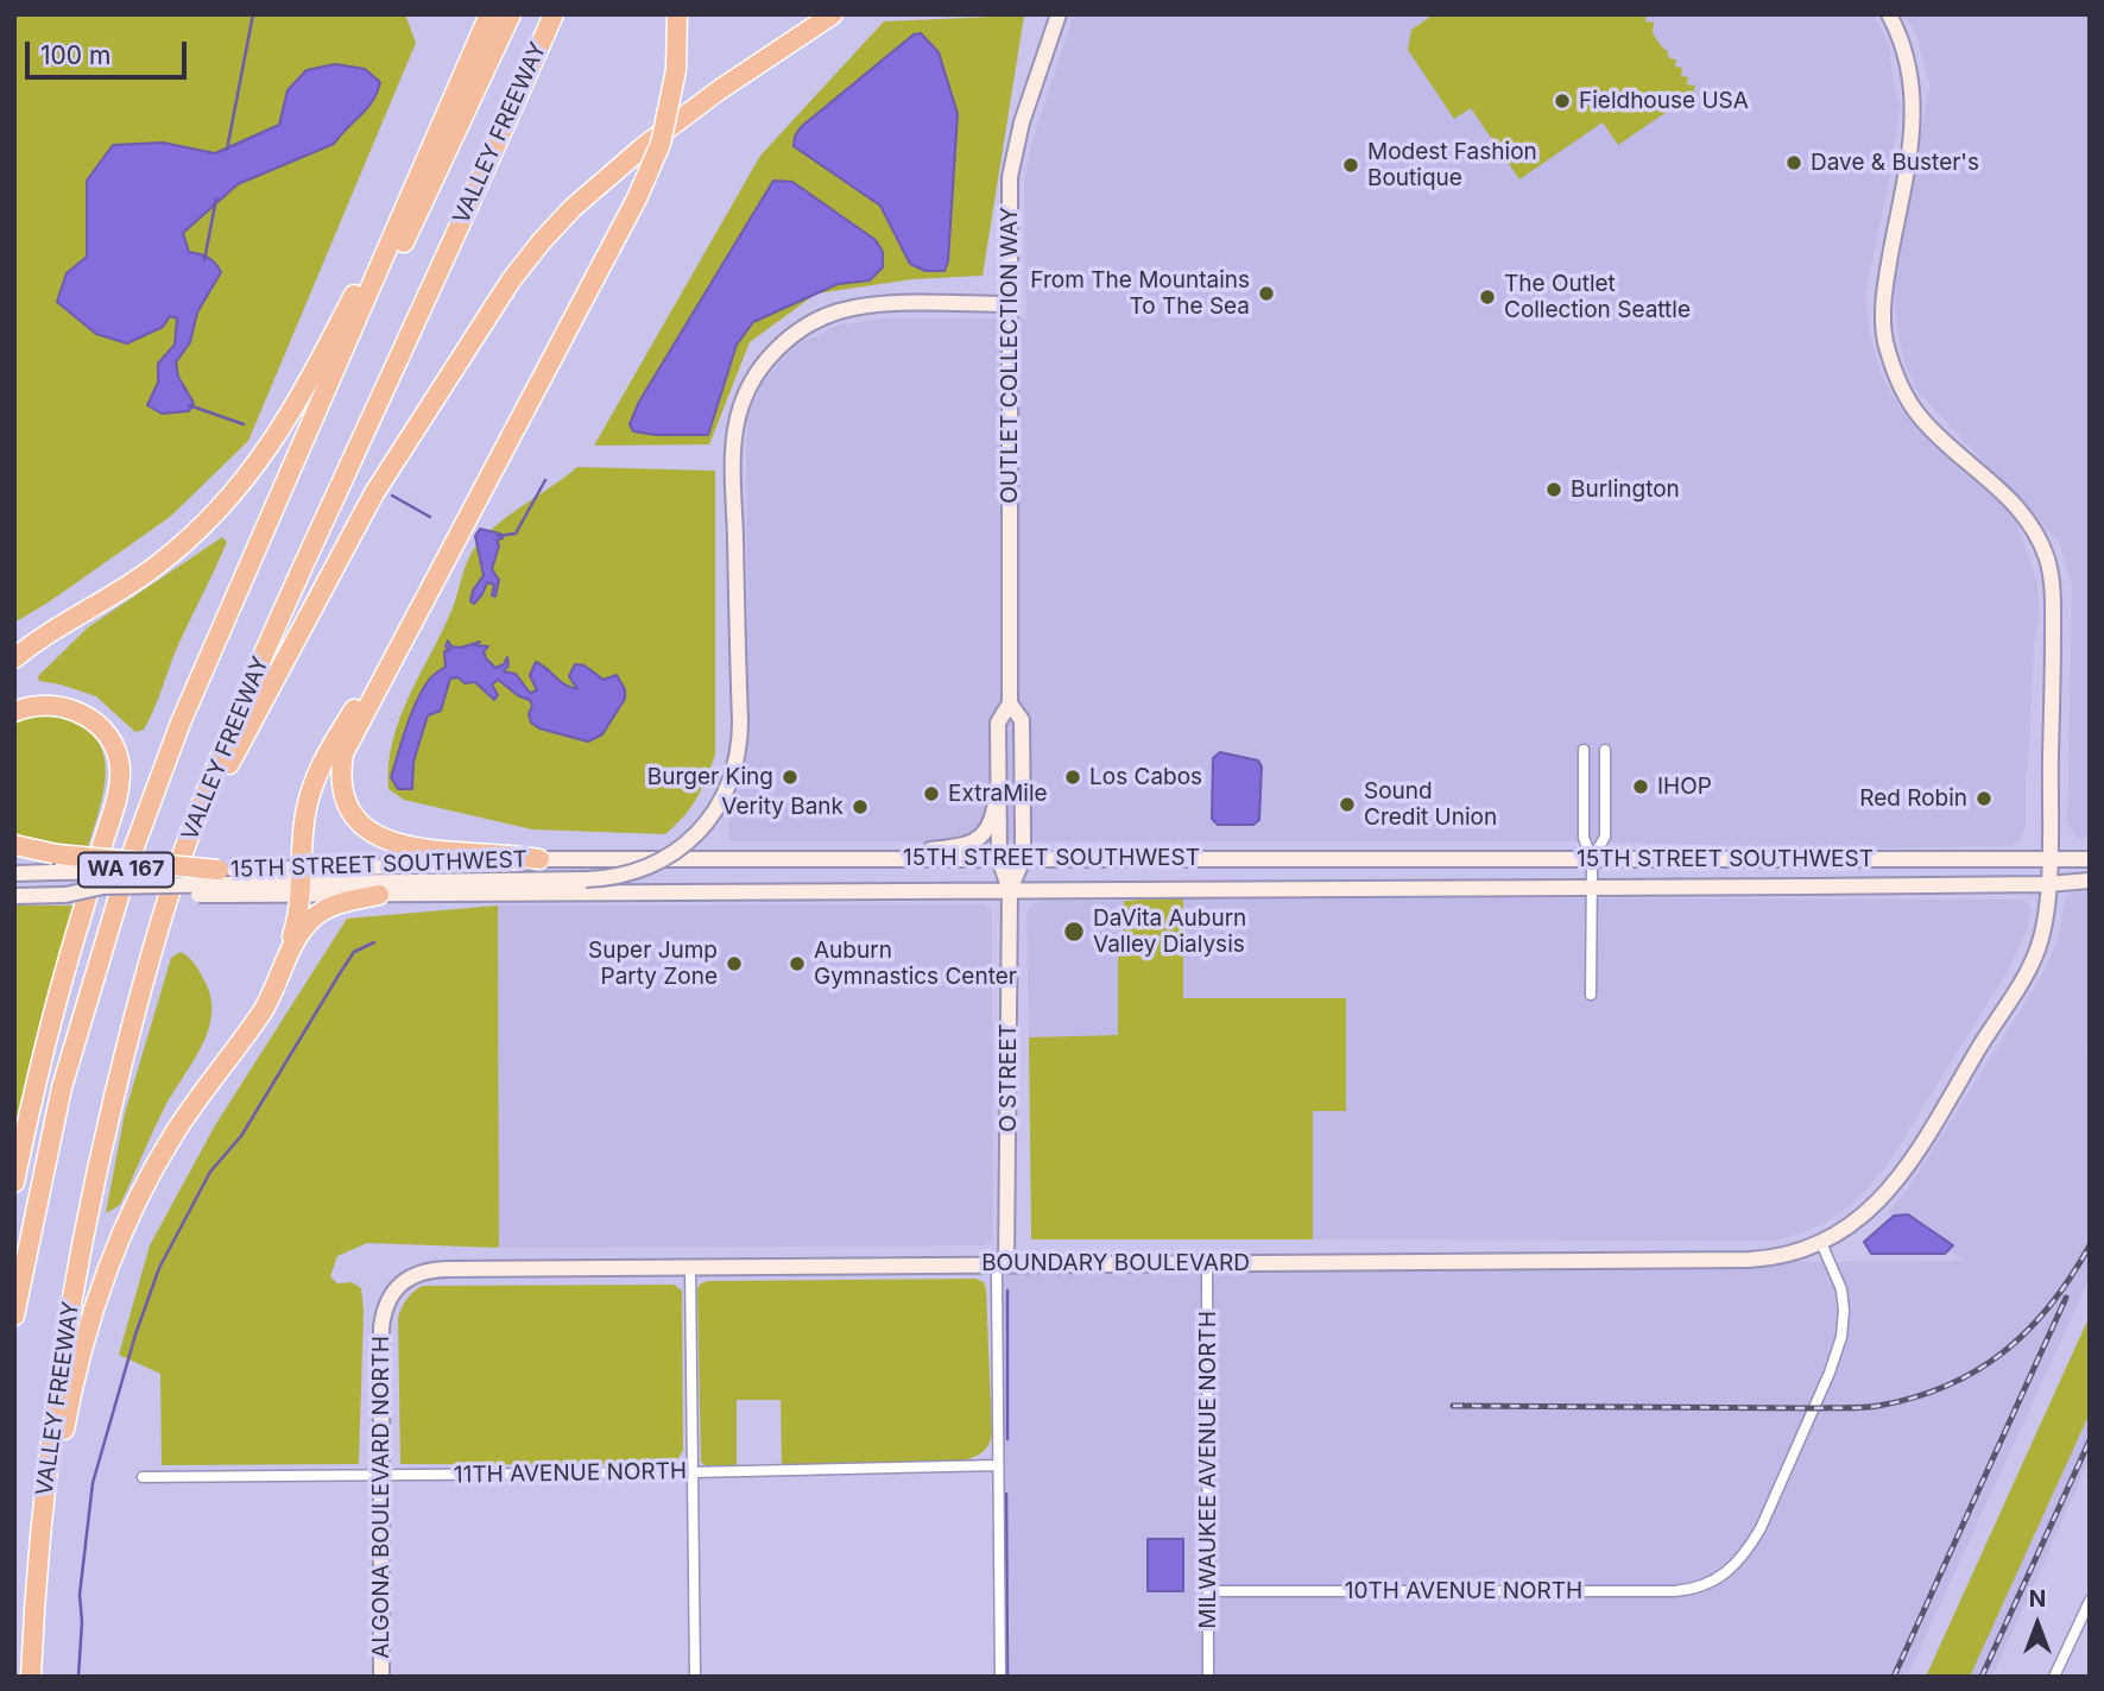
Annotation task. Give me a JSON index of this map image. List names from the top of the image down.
{
  "streets": {
    "highway": ["VALLEY FREEWAY", "WA 167"],
    "main road": [
      "OUTLET COLLECTION WAY",
      "15TH STREET SOUTHWEST",
      "O STREET",
      "BOUNDARY BOULEVARD",
      "ALGONA BOULEVARD NORTH"
    ],
    "street": ["MILWAUKEE AVENUE NORTH", "11TH AVENUE NORTH", "10TH AVENUE NORTH"]
  },
  "crossings": [
    ["OUTLET COLLECTION WAY", "15TH STREET SOUTHWEST"],
    ["OUTLET COLLECTION WAY", "O STREET"],
    ["15TH STREET SOUTHWEST", "O STREET"],
    ["15TH STREET SOUTHWEST", "BOUNDARY BOULEVARD"],
    ["O STREET", "BOUNDARY BOULEVARD"],
    ["BOUNDARY BOULEVARD", "MILWAUKEE AVENUE NORTH"],
    ["BOUNDARY BOULEVARD", "ALGONA BOULEVARD NORTH"],
    ["BOUNDARY BOULEVARD", "10TH AVENUE NORTH"],
    ["MILWAUKEE AVENUE NORTH", "10TH AVENUE NORTH"],
    ["11TH AVENUE NORTH", "ALGONA BOULEVARD NORTH"]
  ],
  "places": [
    "Fieldhouse USA",
    "Dave & Buster's",
    "Modest Fashion Boutique",
    "From The Mountains To The Sea",
    "The Outlet Collection Seattle",
    "Burlington",
    "Burger King",
    "Los Cabos",
    "IHOP",
    "ExtraMile",
    "Red Robin",
    "Sound Credit Union",
    "Verity Bank",
    "DaVita Auburn Valley Dialysis",
    "Super Jump Party Zone",
    "Auburn Gymnastics Center"
  ],
  "scale_bar": "100 m",
  "north": "top"
}
